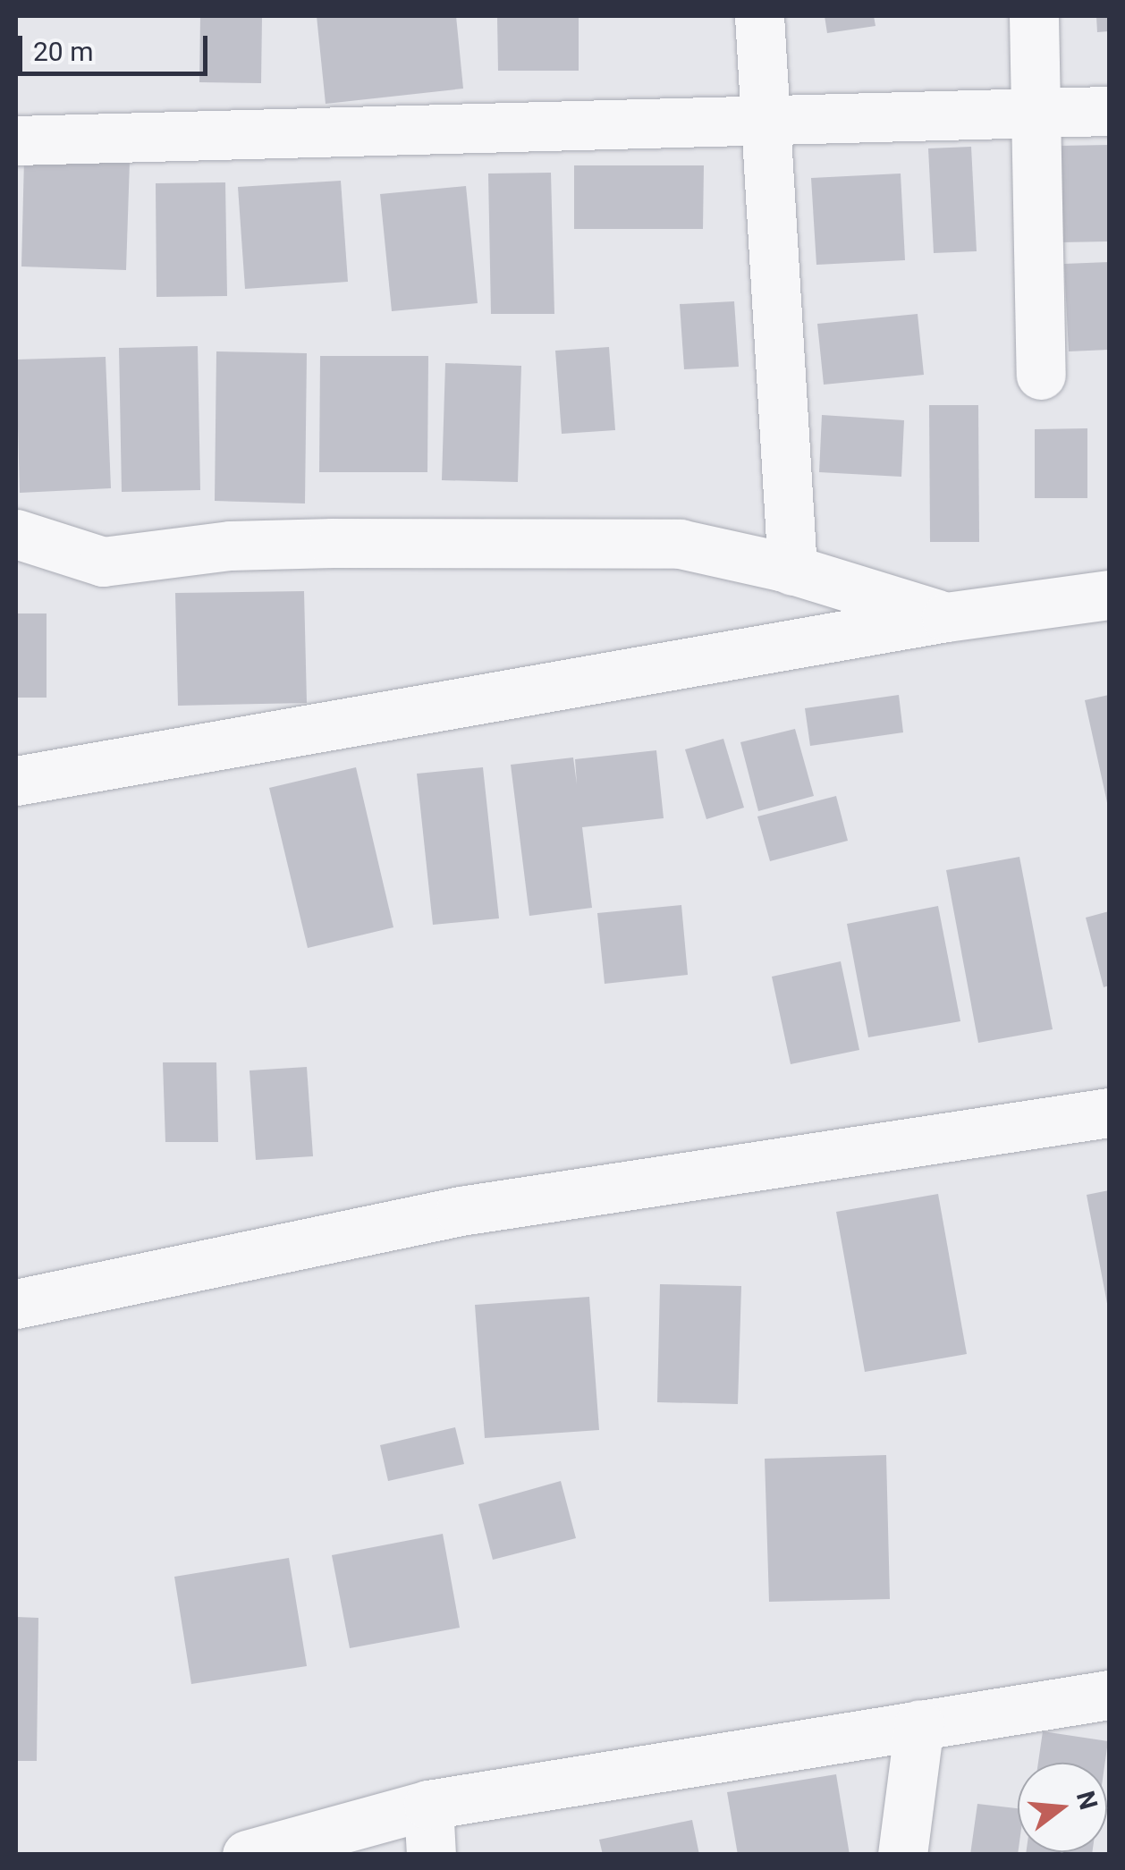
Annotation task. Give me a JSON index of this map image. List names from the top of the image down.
{
  "scale_bar": "20 m",
  "north": "right"
}
